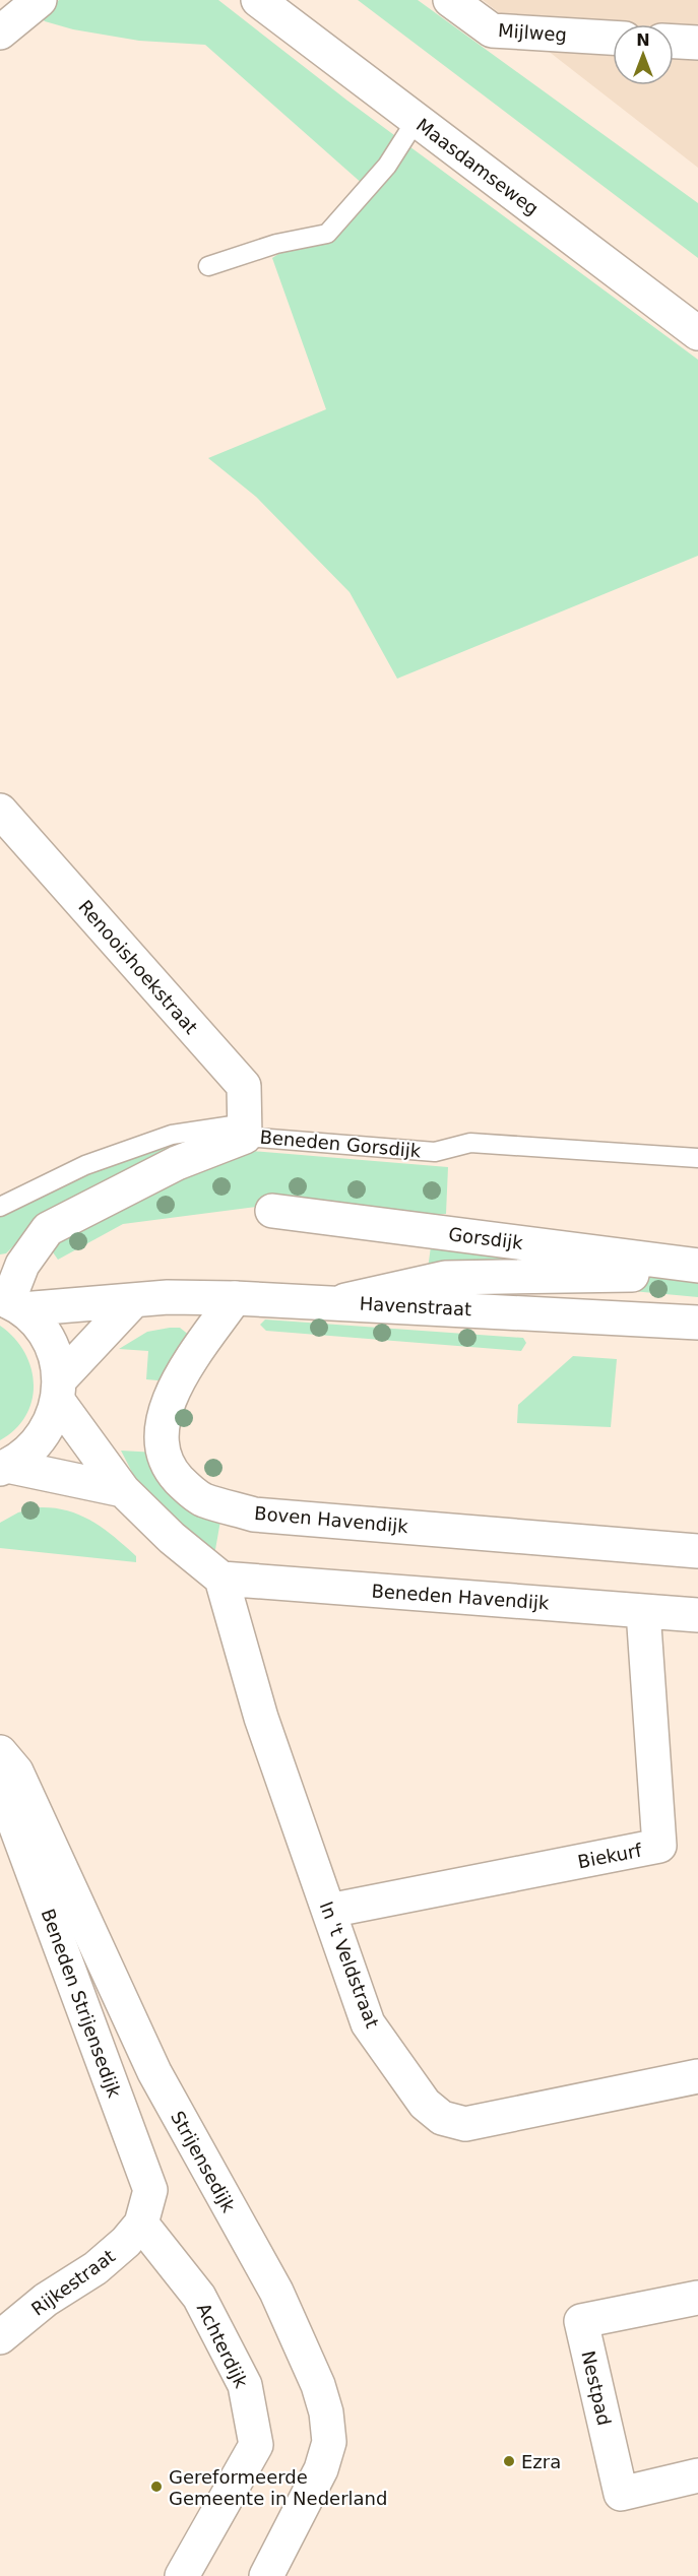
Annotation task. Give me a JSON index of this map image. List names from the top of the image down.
{
  "streets": {
    "street": [
      "Mijlweg",
      "Maasdamseweg",
      "Renooishoekstraat",
      "Beneden Gorsdijk",
      "Gorsdijk",
      "Havenstraat",
      "Boven Havendijk",
      "Beneden Havendijk",
      "Biekurf",
      "In 't Veldstraat",
      "Beneden Strijensedijk",
      "Strijensedijk",
      "Rijkestraat",
      "Achterdijk",
      "Nestpad"
    ]
  },
  "crossings": [
    ["Renooishoekstraat", "Beneden Gorsdijk"],
    ["Beneden Gorsdijk", "Havenstraat"],
    ["Gorsdijk", "Havenstraat"],
    ["Havenstraat", "Boven Havendijk"],
    ["Beneden Havendijk", "Biekurf"],
    ["Beneden Havendijk", "In 't Veldstraat"],
    ["Biekurf", "In 't Veldstraat"],
    ["Beneden Strijensedijk", "Rijkestraat"],
    ["Beneden Strijensedijk", "Achterdijk"],
    ["Rijkestraat", "Achterdijk"]
  ],
  "places": ["Ezra", "Gereformeerde Gemeente in Nederland"],
  "north": "top"
}
